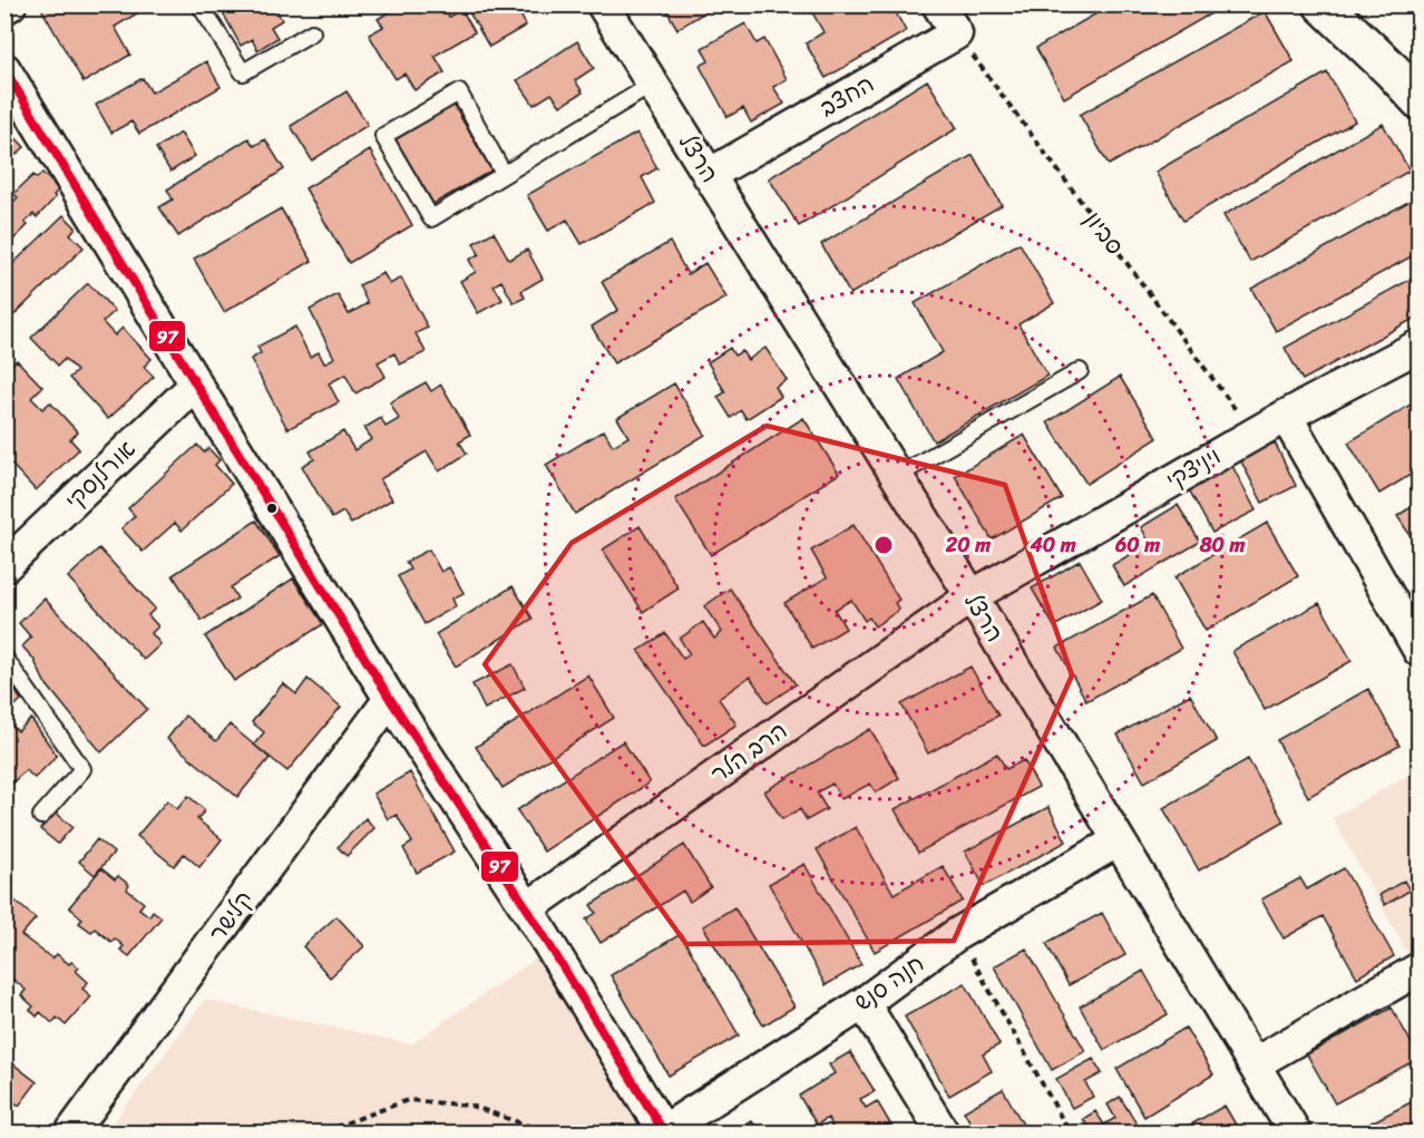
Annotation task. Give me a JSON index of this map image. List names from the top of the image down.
{
  "streets": {
    "street": [
      "החצב",
      "הרצל",
      "ויניצקי",
      "אורלנסקי",
      "הרב הלר",
      "קלישר",
      "חנה סנש"
    ],
    "path": ["סביון"]
  },
  "crossings": [
    ["החצב", "הרצל"],
    ["החצב", "סביון"],
    ["הרצל", "ויניצקי"],
    ["הרצל", "הרב הלר"],
    ["הרצל", "חנה סנש"],
    ["סביון", "ויניצקי"],
    ["ויניצקי", "הרב הלר"]
  ],
  "lines": ["transit line 97"],
  "rings": [
    "20 m",
    "40 m",
    "60 m",
    "80 m"
  ]
}
